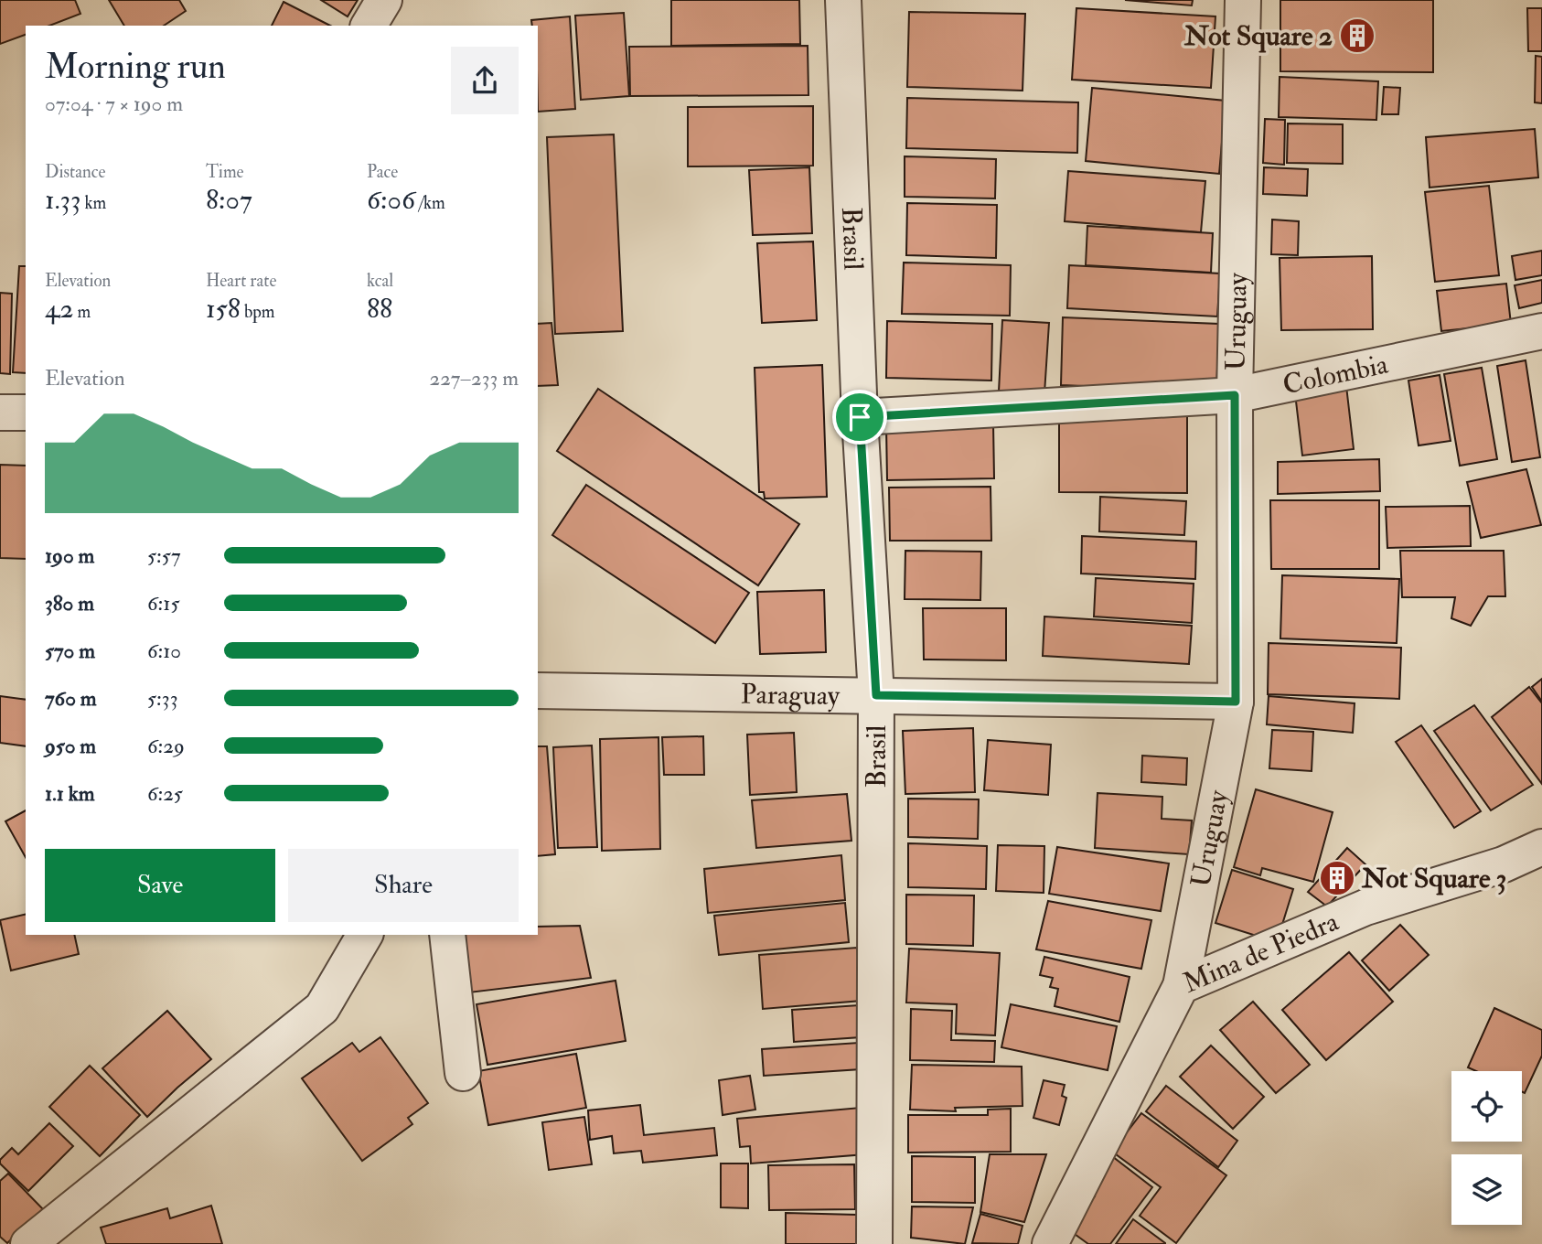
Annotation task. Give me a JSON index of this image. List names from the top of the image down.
{
  "streets": {
    "street": [
      "Brasil",
      "Uruguay",
      "Colombia",
      "Paraguay",
      "Mina de Piedra"
    ]
  },
  "crossings": [
    ["Brasil", "Colombia"],
    ["Brasil", "Paraguay"],
    ["Uruguay", "Colombia"],
    ["Uruguay", "Paraguay"],
    ["Uruguay", "Mina de Piedra"]
  ],
  "places": {
    "building": ["Not Square 2", "Not Square 3"]
  },
  "page": {
    "heading": ["Morning run", "07:04 · 7 × 190 m"],
    "stats": [
      ["Distance", "1.33 km"],
      ["Time", "8:07"],
      ["Pace", "6:06 /km"],
      ["Elevation", "42 m"],
      ["Heart rate", "158 bpm"],
      ["kcal", "88"]
    ],
    "chart": ["Elevation", "227–233 m"],
    "list": [
      {
        "name": "190 m",
        "note": "5:57"
      },
      {
        "name": "380 m",
        "note": "6:15"
      },
      {
        "name": "570 m",
        "note": "6:10"
      },
      {
        "name": "760 m",
        "note": "5:33"
      },
      {
        "name": "950 m",
        "note": "6:29"
      },
      {
        "name": "1.1 km",
        "note": "6:25"
      }
    ],
    "buttons": ["Save", "Share"]
  }
}
